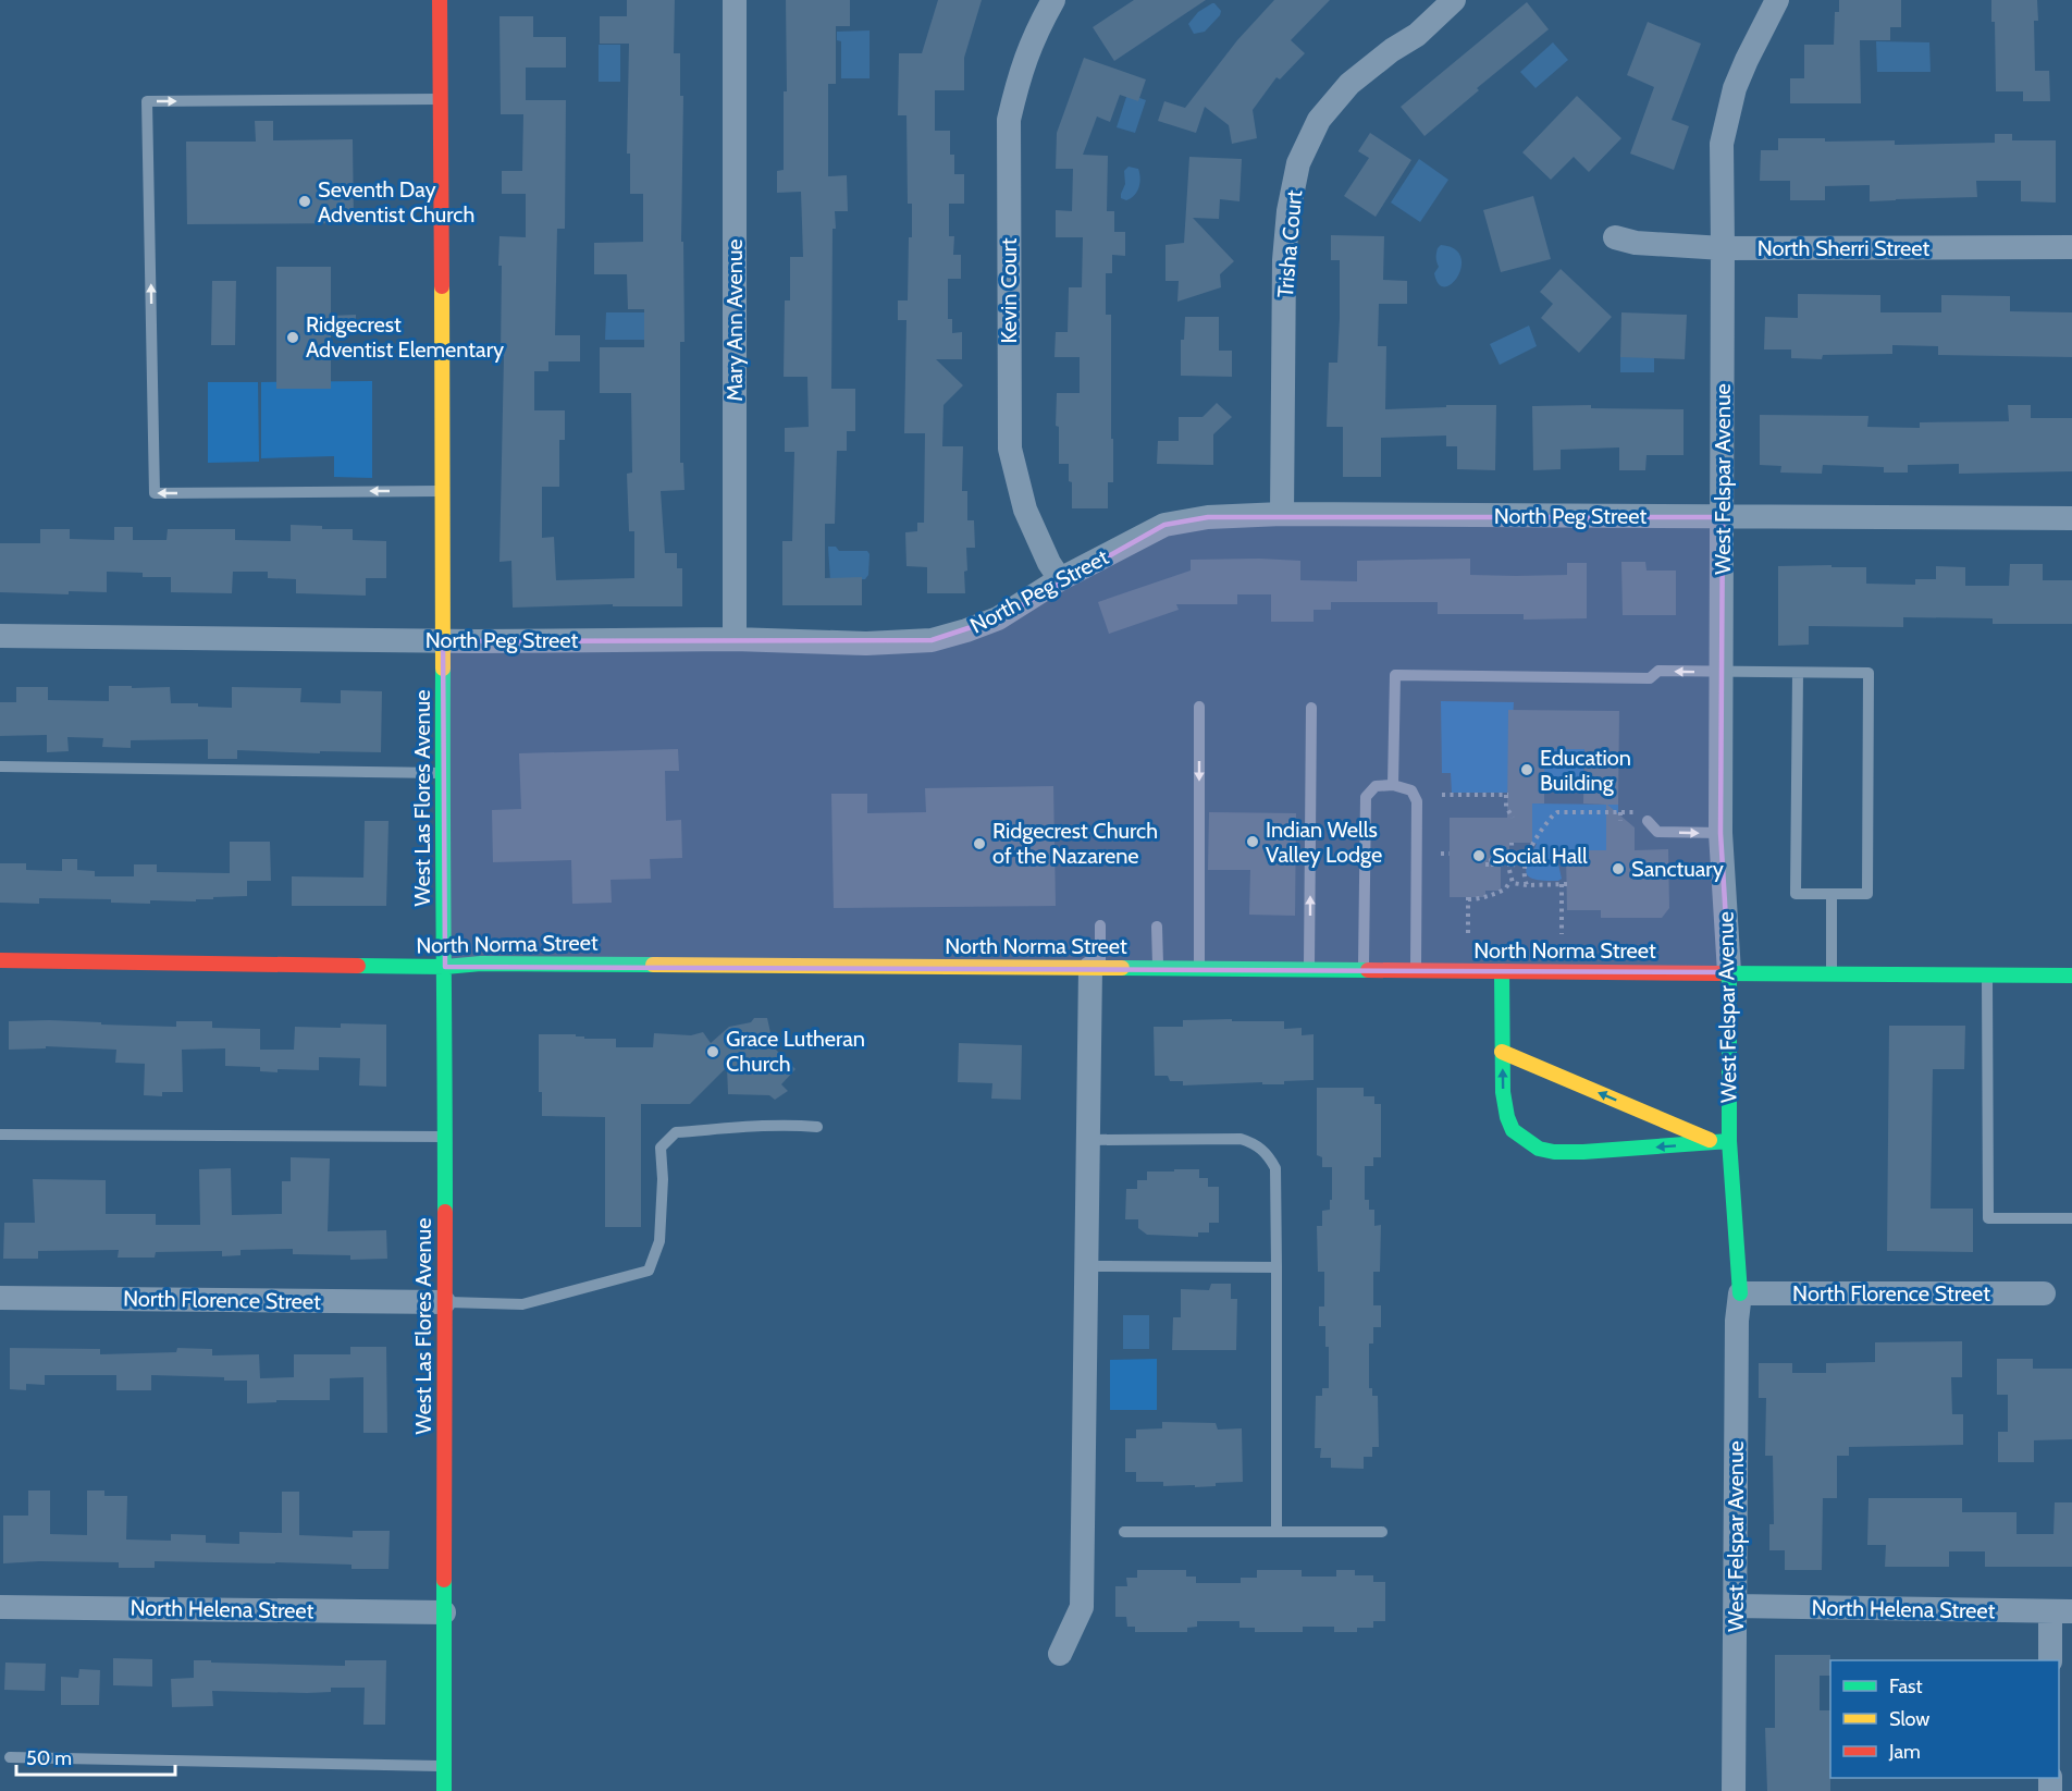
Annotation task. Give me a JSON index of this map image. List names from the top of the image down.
{
  "streets": {
    "main road": ["West Felspar Avenue", "West Las Flores Avenue", "North Norma Street"],
    "street": [
      "Trisha Court",
      "North Sherri Street",
      "Kevin Court",
      "Mary Ann Avenue",
      "North Peg Street",
      "North Florence Street",
      "North Helena Street"
    ]
  },
  "crossings": [
    ["Trisha Court", "North Peg Street"],
    ["North Sherri Street", "West Felspar Avenue"],
    ["Kevin Court", "North Peg Street"],
    ["Mary Ann Avenue", "North Peg Street"],
    ["West Felspar Avenue", "North Peg Street"],
    ["West Felspar Avenue", "North Norma Street"],
    ["West Felspar Avenue", "North Florence Street"],
    ["West Felspar Avenue", "North Helena Street"],
    ["North Peg Street", "West Las Flores Avenue"],
    ["West Las Flores Avenue", "North Norma Street"],
    ["West Las Flores Avenue", "North Florence Street"],
    ["West Las Flores Avenue", "North Helena Street"]
  ],
  "places": [
    "Seventh Day Adventist Church",
    "Ridgecrest Adventist Elementary",
    "Education Building",
    "Indian Wells Valley Lodge",
    "Ridgecrest Church of the Nazarene",
    "Social Hall",
    "Sanctuary",
    "Grace Lutheran Church"
  ],
  "legend": ["Fast", "Slow", "Jam"],
  "scale_bar": "50 m"
}
